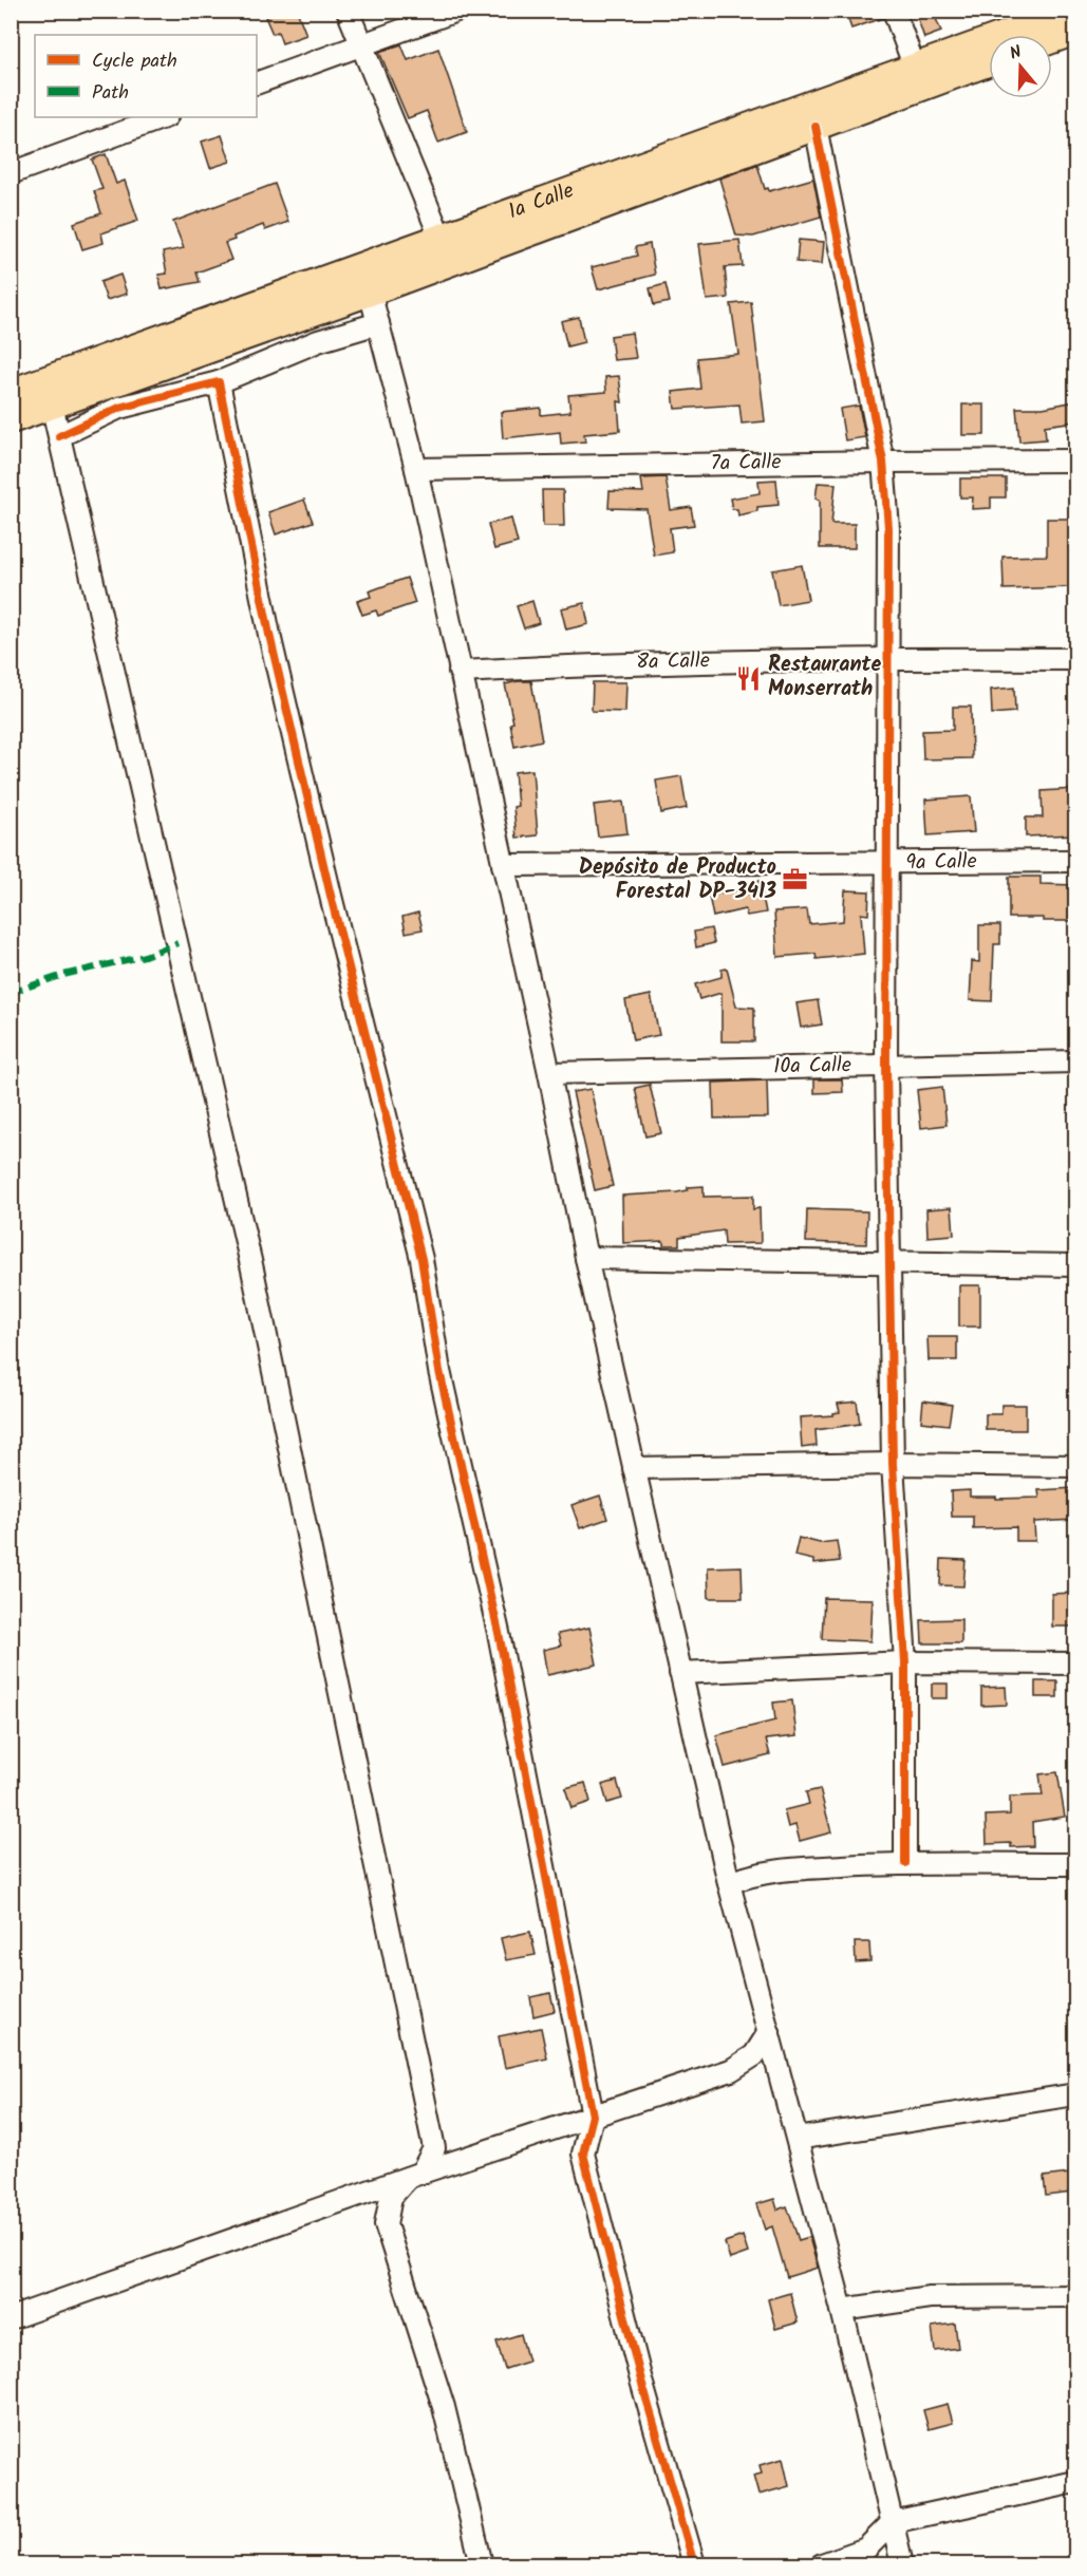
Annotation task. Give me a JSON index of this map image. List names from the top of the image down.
{
  "streets": {
    "main road": ["1a Calle"],
    "street": [
      "7a Calle",
      "8a Calle",
      "9a Calle",
      "10a Calle"
    ]
  },
  "places": {
    "restaurant": ["Restaurante Monserrath"],
    "office": ["Depósito de Producto Forestal DP-3413"]
  },
  "legend": ["Cycle path", "Path"],
  "north": "top"
}
